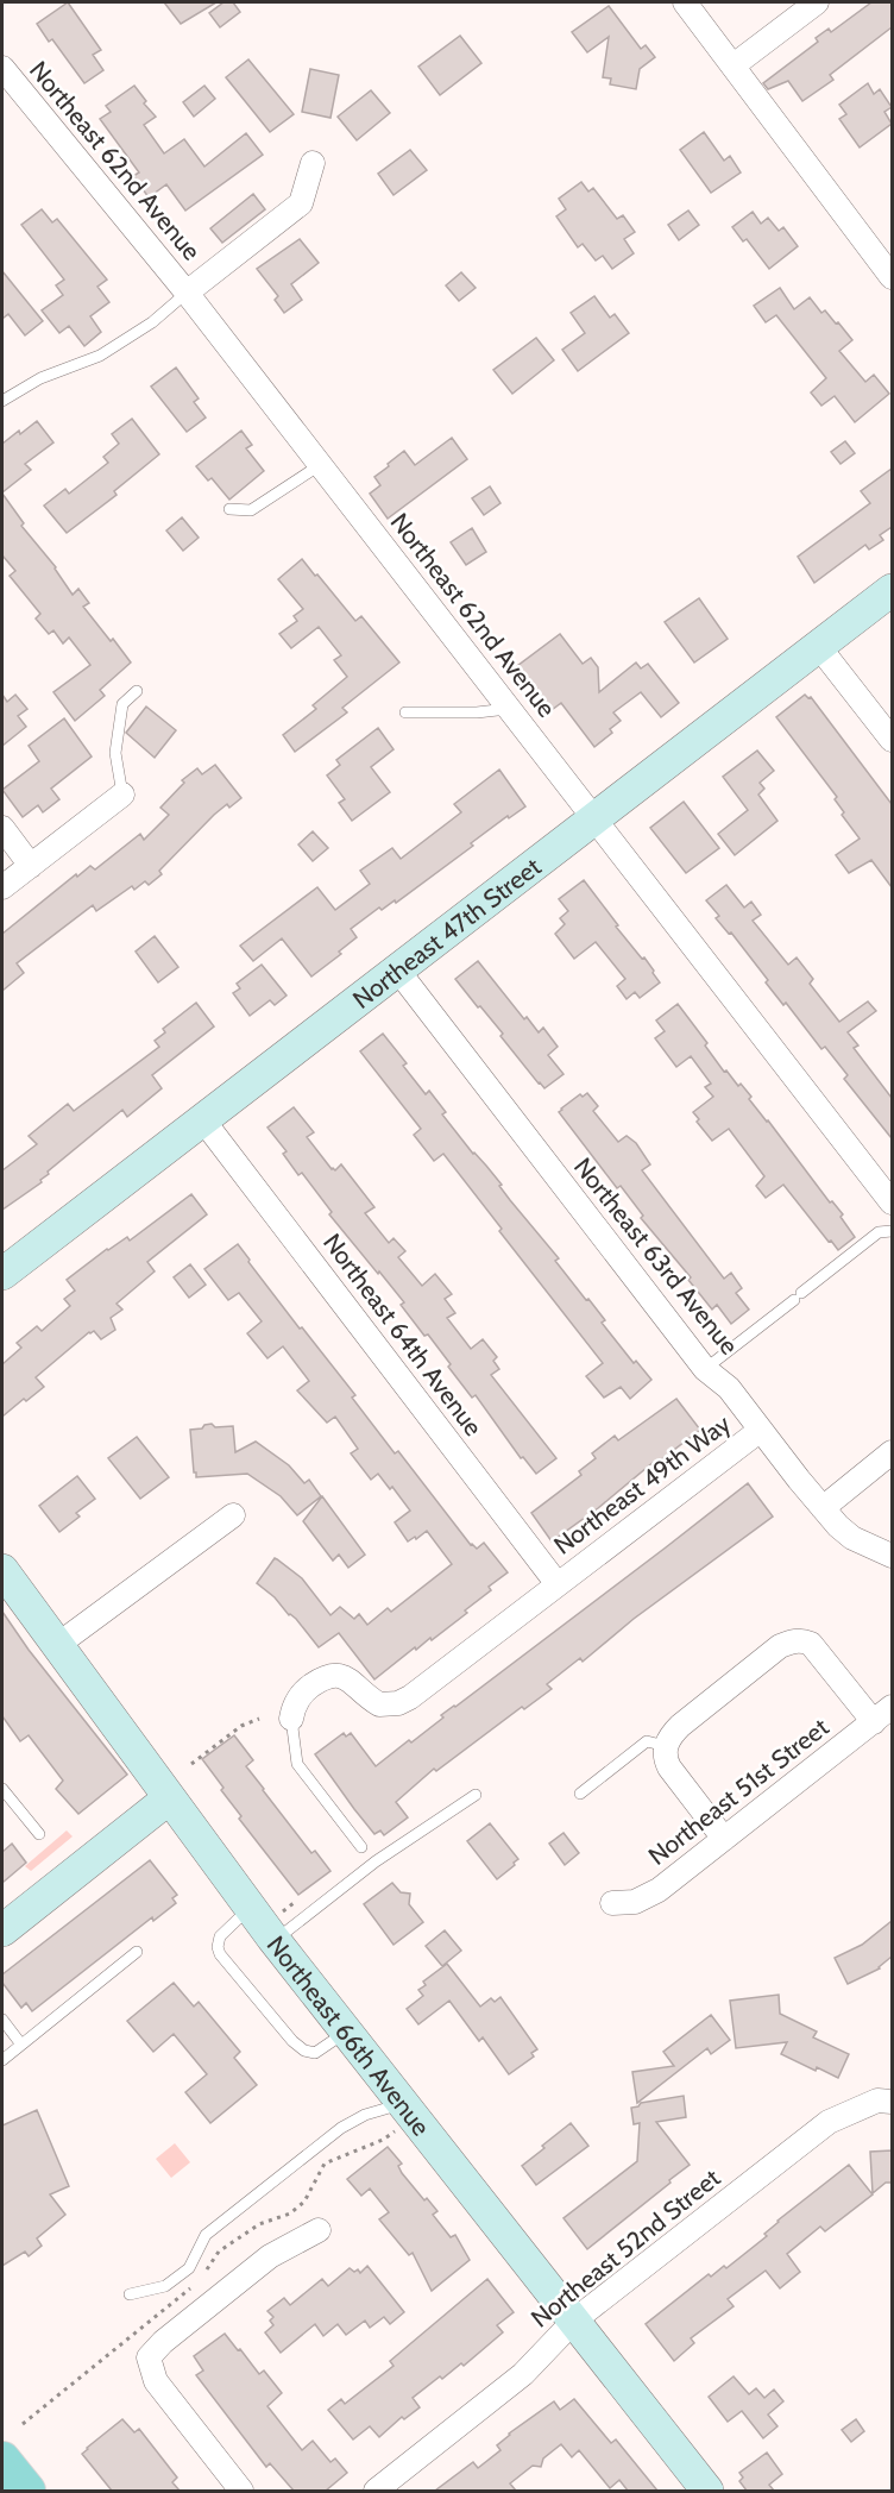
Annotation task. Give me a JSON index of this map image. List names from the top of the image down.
{
  "streets": {
    "street": [
      "Northeast 62nd Avenue",
      "Northeast 47th Street",
      "Northeast 63rd Avenue",
      "Northeast 64th Avenue",
      "Northeast 49th Way",
      "Northeast 51st Street",
      "Northeast 66th Avenue",
      "Northeast 52nd Street"
    ]
  },
  "crossings": [
    ["Northeast 62nd Avenue", "Northeast 47th Street"],
    ["Northeast 47th Street", "Northeast 63rd Avenue"],
    ["Northeast 47th Street", "Northeast 64th Avenue"],
    ["Northeast 63rd Avenue", "Northeast 49th Way"],
    ["Northeast 64th Avenue", "Northeast 49th Way"],
    ["Northeast 66th Avenue", "Northeast 52nd Street"]
  ]
}
